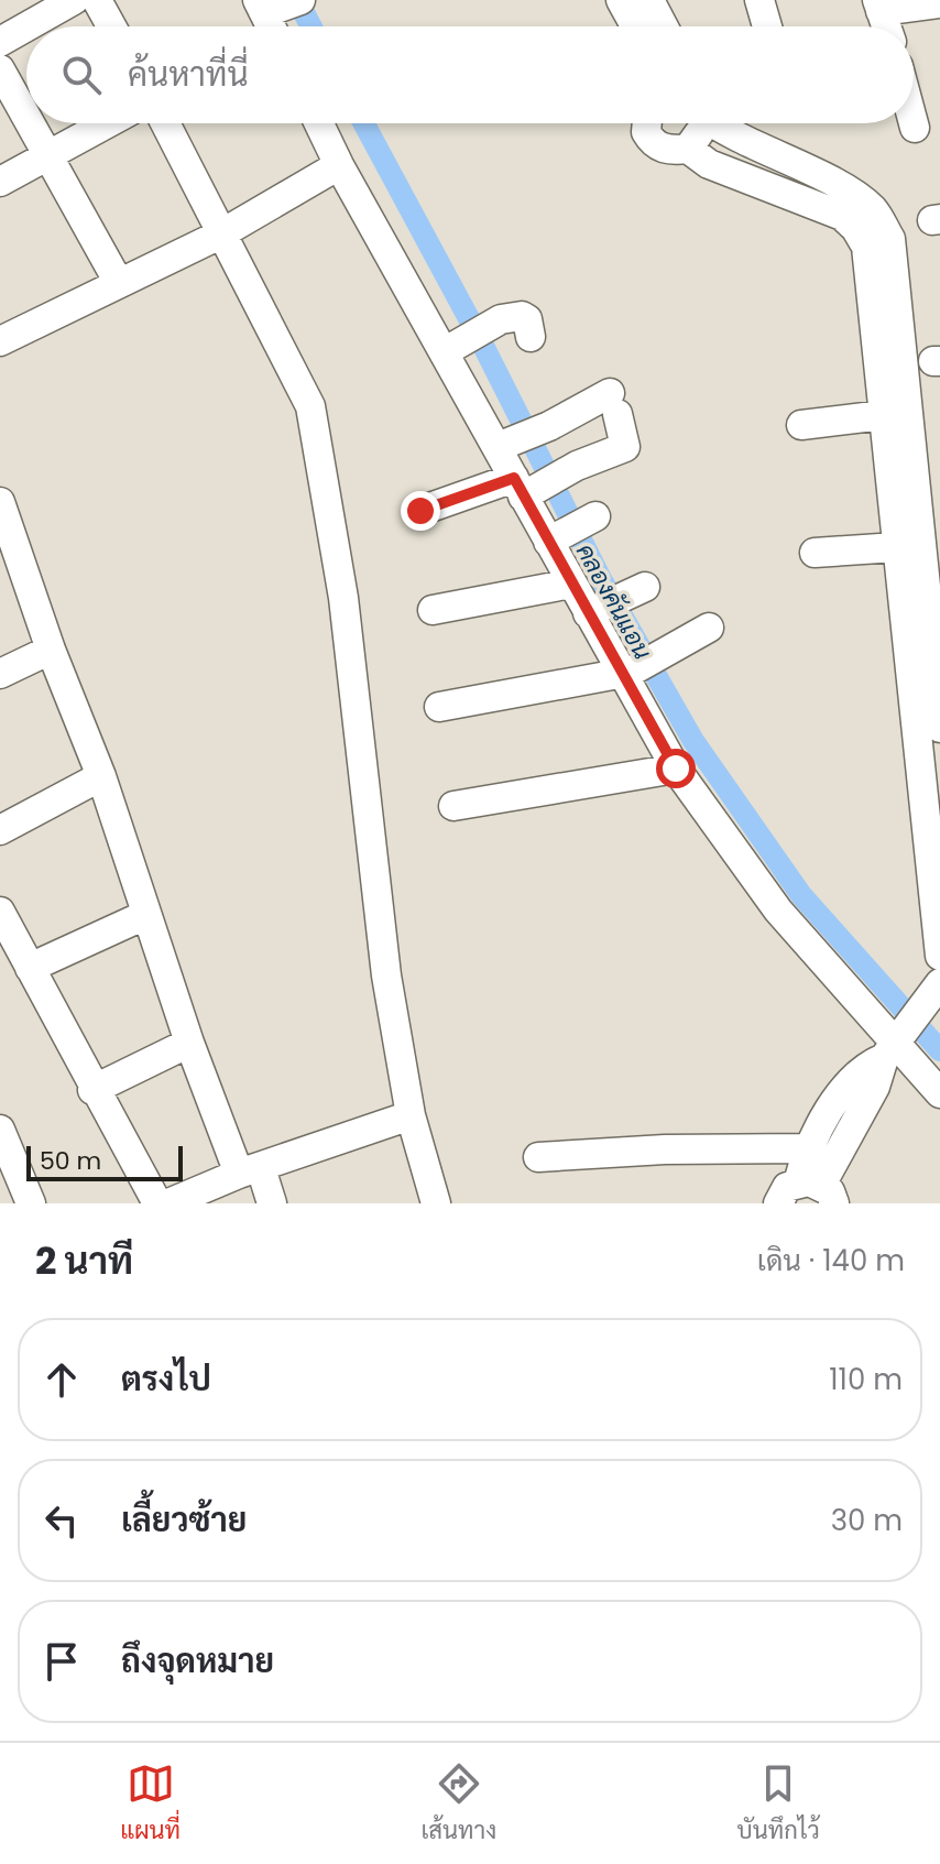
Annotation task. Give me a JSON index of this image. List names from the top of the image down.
{
  "water": ["คลองคันแอน"],
  "scale_bar": "50 m",
  "page": {
    "search": "ค้นหาที่นี่",
    "scale": "50 m",
    "heading": ["2 นาที", "เดิน · 140 m"],
    "list": [
      ["ตรงไป", "110 m"],
      ["เลี้ยวซ้าย", "30 m"],
      "ถึงจุดหมาย"
    ],
    "nav": ["แผนที่", "เส้นทาง", "บันทึกไว้"]
  }
}
